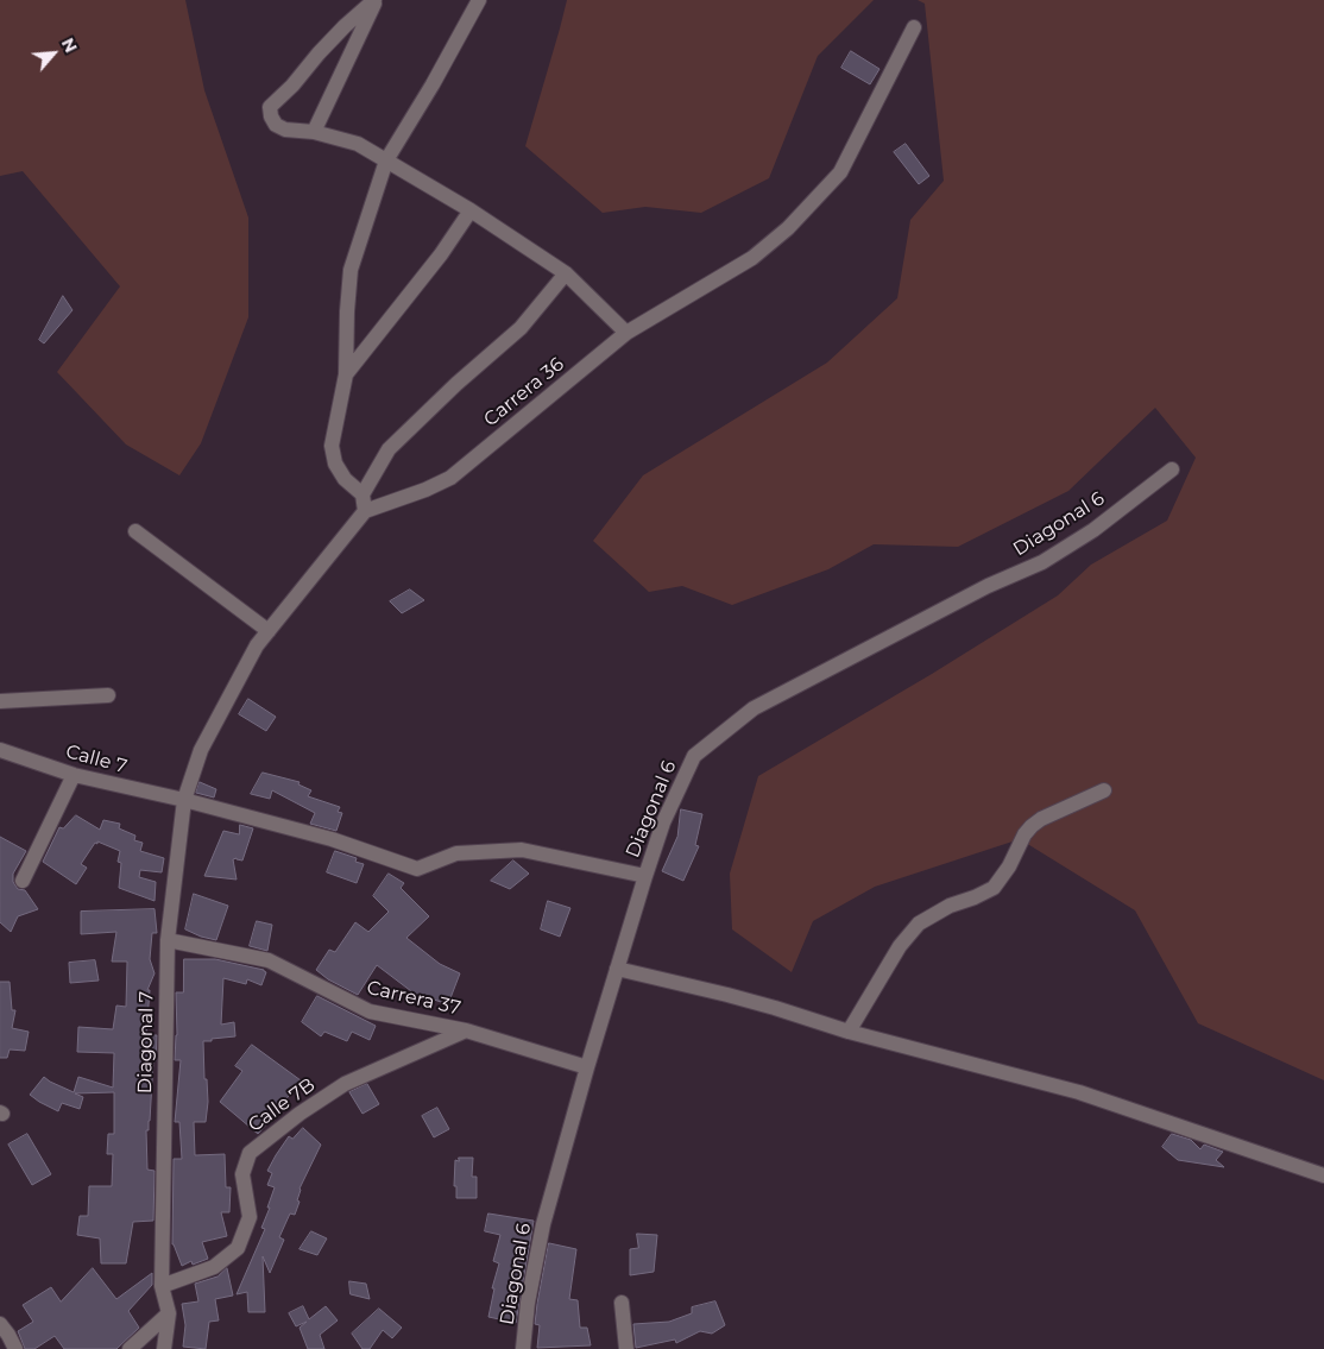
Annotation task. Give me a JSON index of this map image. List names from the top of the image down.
{
  "streets": {
    "street": [
      "Carrera 36",
      "Diagonal 6",
      "Calle 7",
      "Carrera 37",
      "Diagonal 7",
      "Calle 7B"
    ]
  },
  "crossings": [
    ["Diagonal 6", "Calle 7"],
    ["Diagonal 6", "Carrera 37"],
    ["Calle 7", "Diagonal 7"],
    ["Carrera 37", "Diagonal 7"],
    ["Carrera 37", "Calle 7B"],
    ["Diagonal 7", "Calle 7B"]
  ],
  "north": "top right"
}
